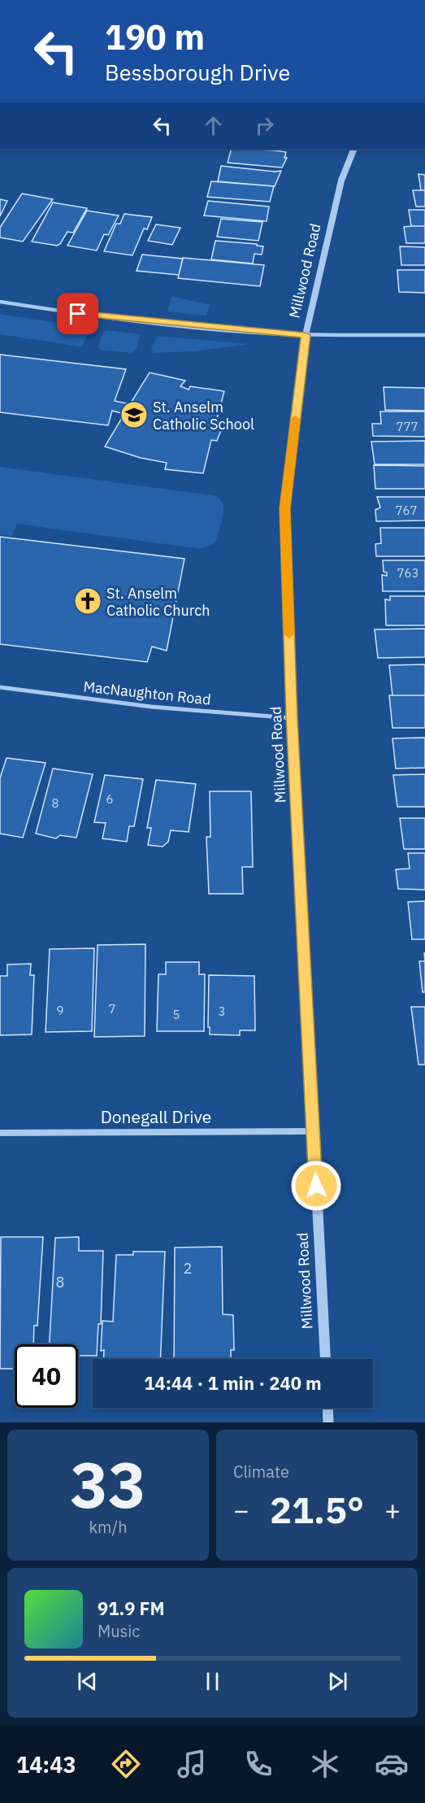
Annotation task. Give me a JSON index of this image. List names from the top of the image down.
{
  "streets": {
    "street": ["Millwood Road", "MacNaughton Road", "Donegall Drive"]
  },
  "crossings": [
    ["Millwood Road", "MacNaughton Road"],
    ["Millwood Road", "Donegall Drive"]
  ],
  "places": {
    "school or university": ["St. Anselm Catholic School"],
    "church": ["St. Anselm Catholic Church"]
  },
  "house_numbers": [
    "777",
    "767",
    "763",
    "6",
    "8",
    "7",
    "9",
    "3",
    "5",
    "2",
    "8"
  ],
  "page": {
    "turn": ["190 m", "Bessborough Drive"],
    "limit": "40",
    "trip": "14:44 · 1 min · 240 m",
    "tile": [
      ["33", "km/h"],
      "Climate"
    ],
    "heat": ["−", "21.5°", "+"],
    "song": ["91.9 FM", "Music"],
    "tabs": "14:43"
  }
}
